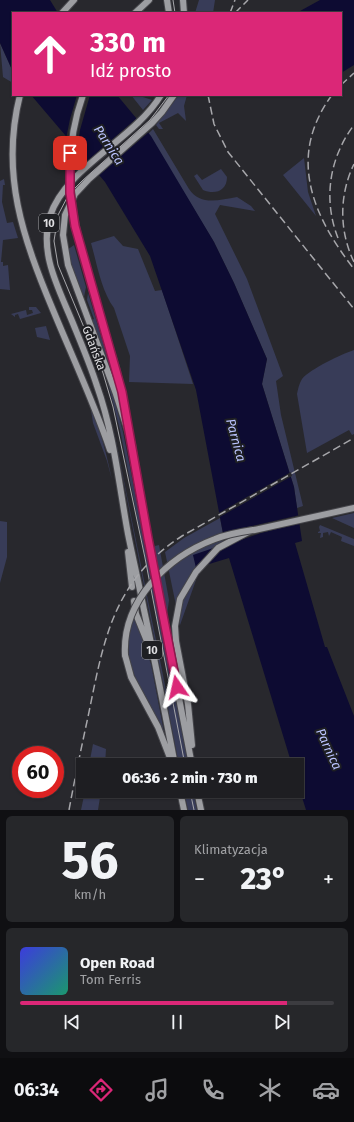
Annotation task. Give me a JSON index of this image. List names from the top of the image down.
{
  "streets": {
    "main road": ["10", "Gdańska"]
  },
  "water": ["Parnica"],
  "page": {
    "turn": ["330 m", "Idź prosto"],
    "limit": "60",
    "trip": "06:36 · 2 min · 730 m",
    "tile": [
      ["56", "km/h"],
      "Klimatyzacja"
    ],
    "heat": ["−", "23°", "+"],
    "song": ["Open Road", "Tom Ferris"],
    "tabs": "06:34"
  }
}
